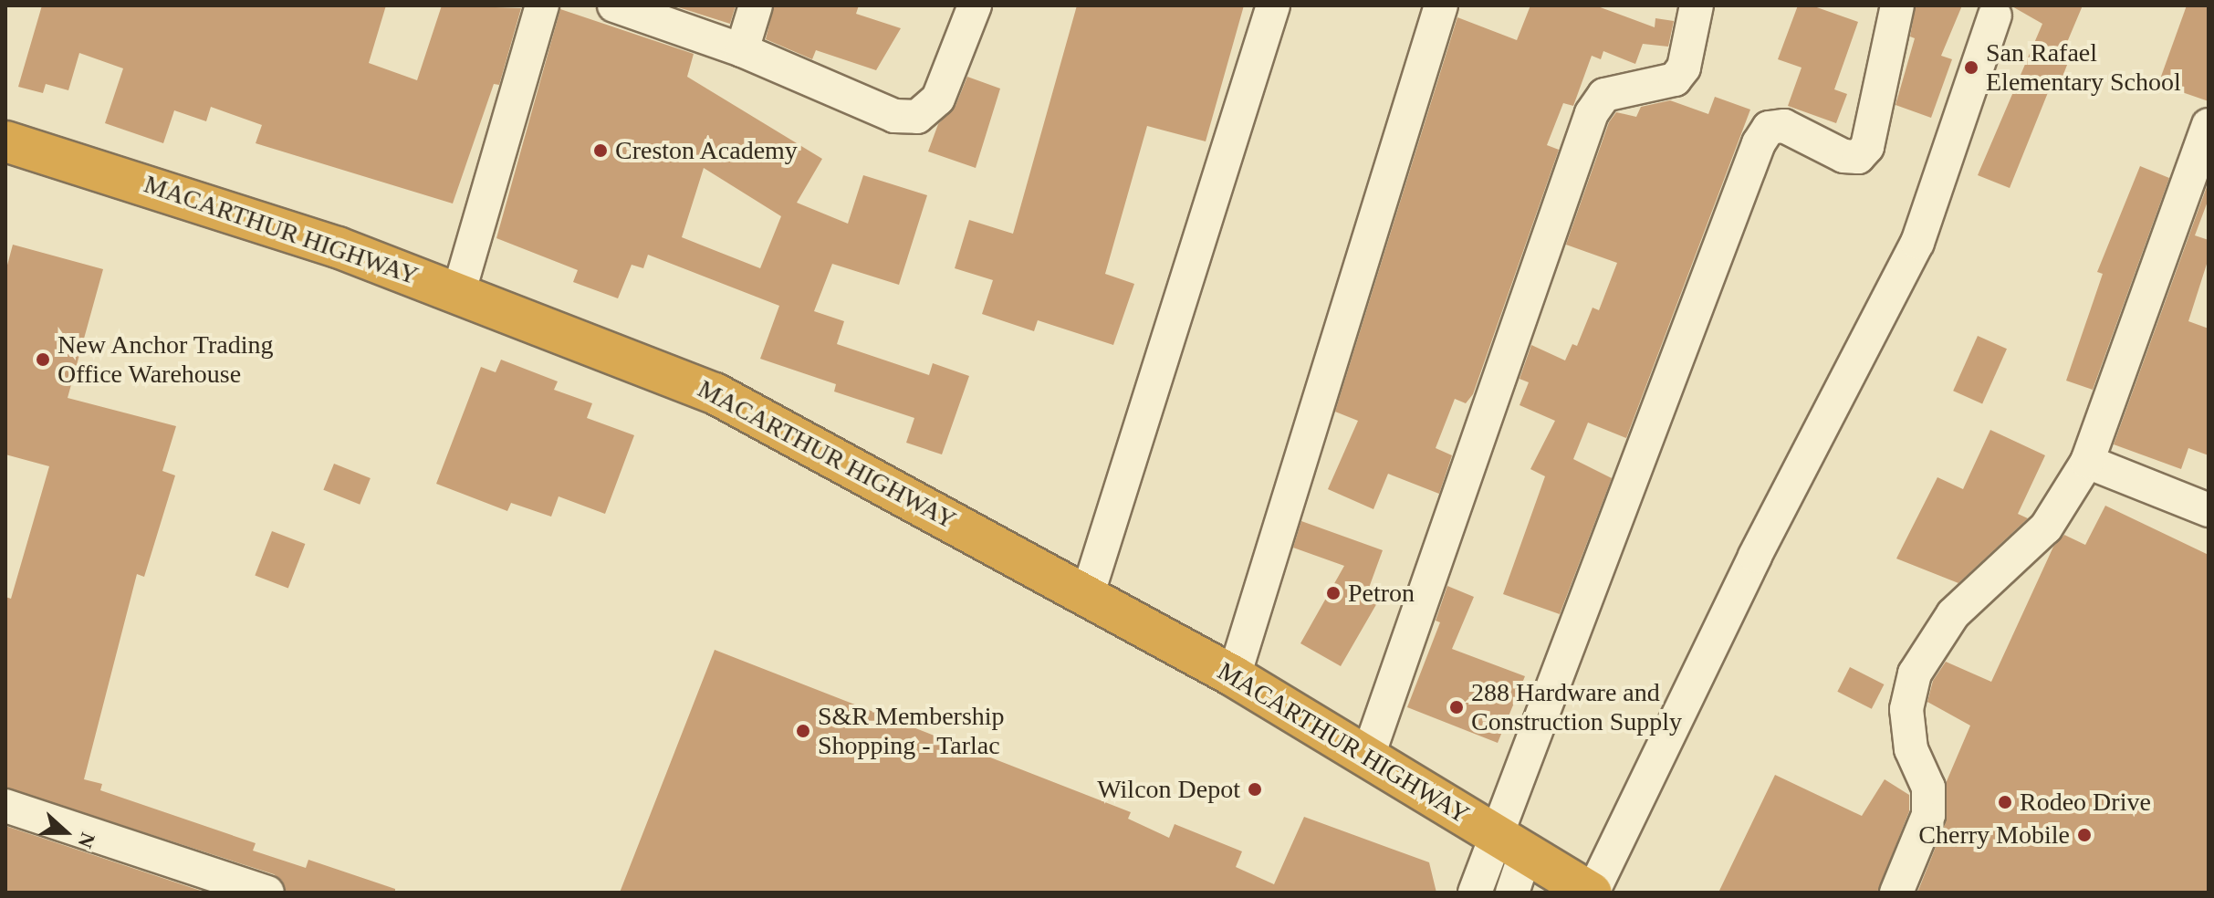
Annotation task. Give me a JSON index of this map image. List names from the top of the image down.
{
  "streets": {
    "highway": ["MACARTHUR HIGHWAY"]
  },
  "places": [
    "San Rafael Elementary School",
    "Creston Academy",
    "New Anchor Trading Office Warehouse",
    "Petron",
    "288 Hardware and Construction Supply",
    "S&R Membership Shopping - Tarlac",
    "Wilcon Depot",
    "Rodeo Drive",
    "Cherry Mobile"
  ],
  "north": "right"
}
